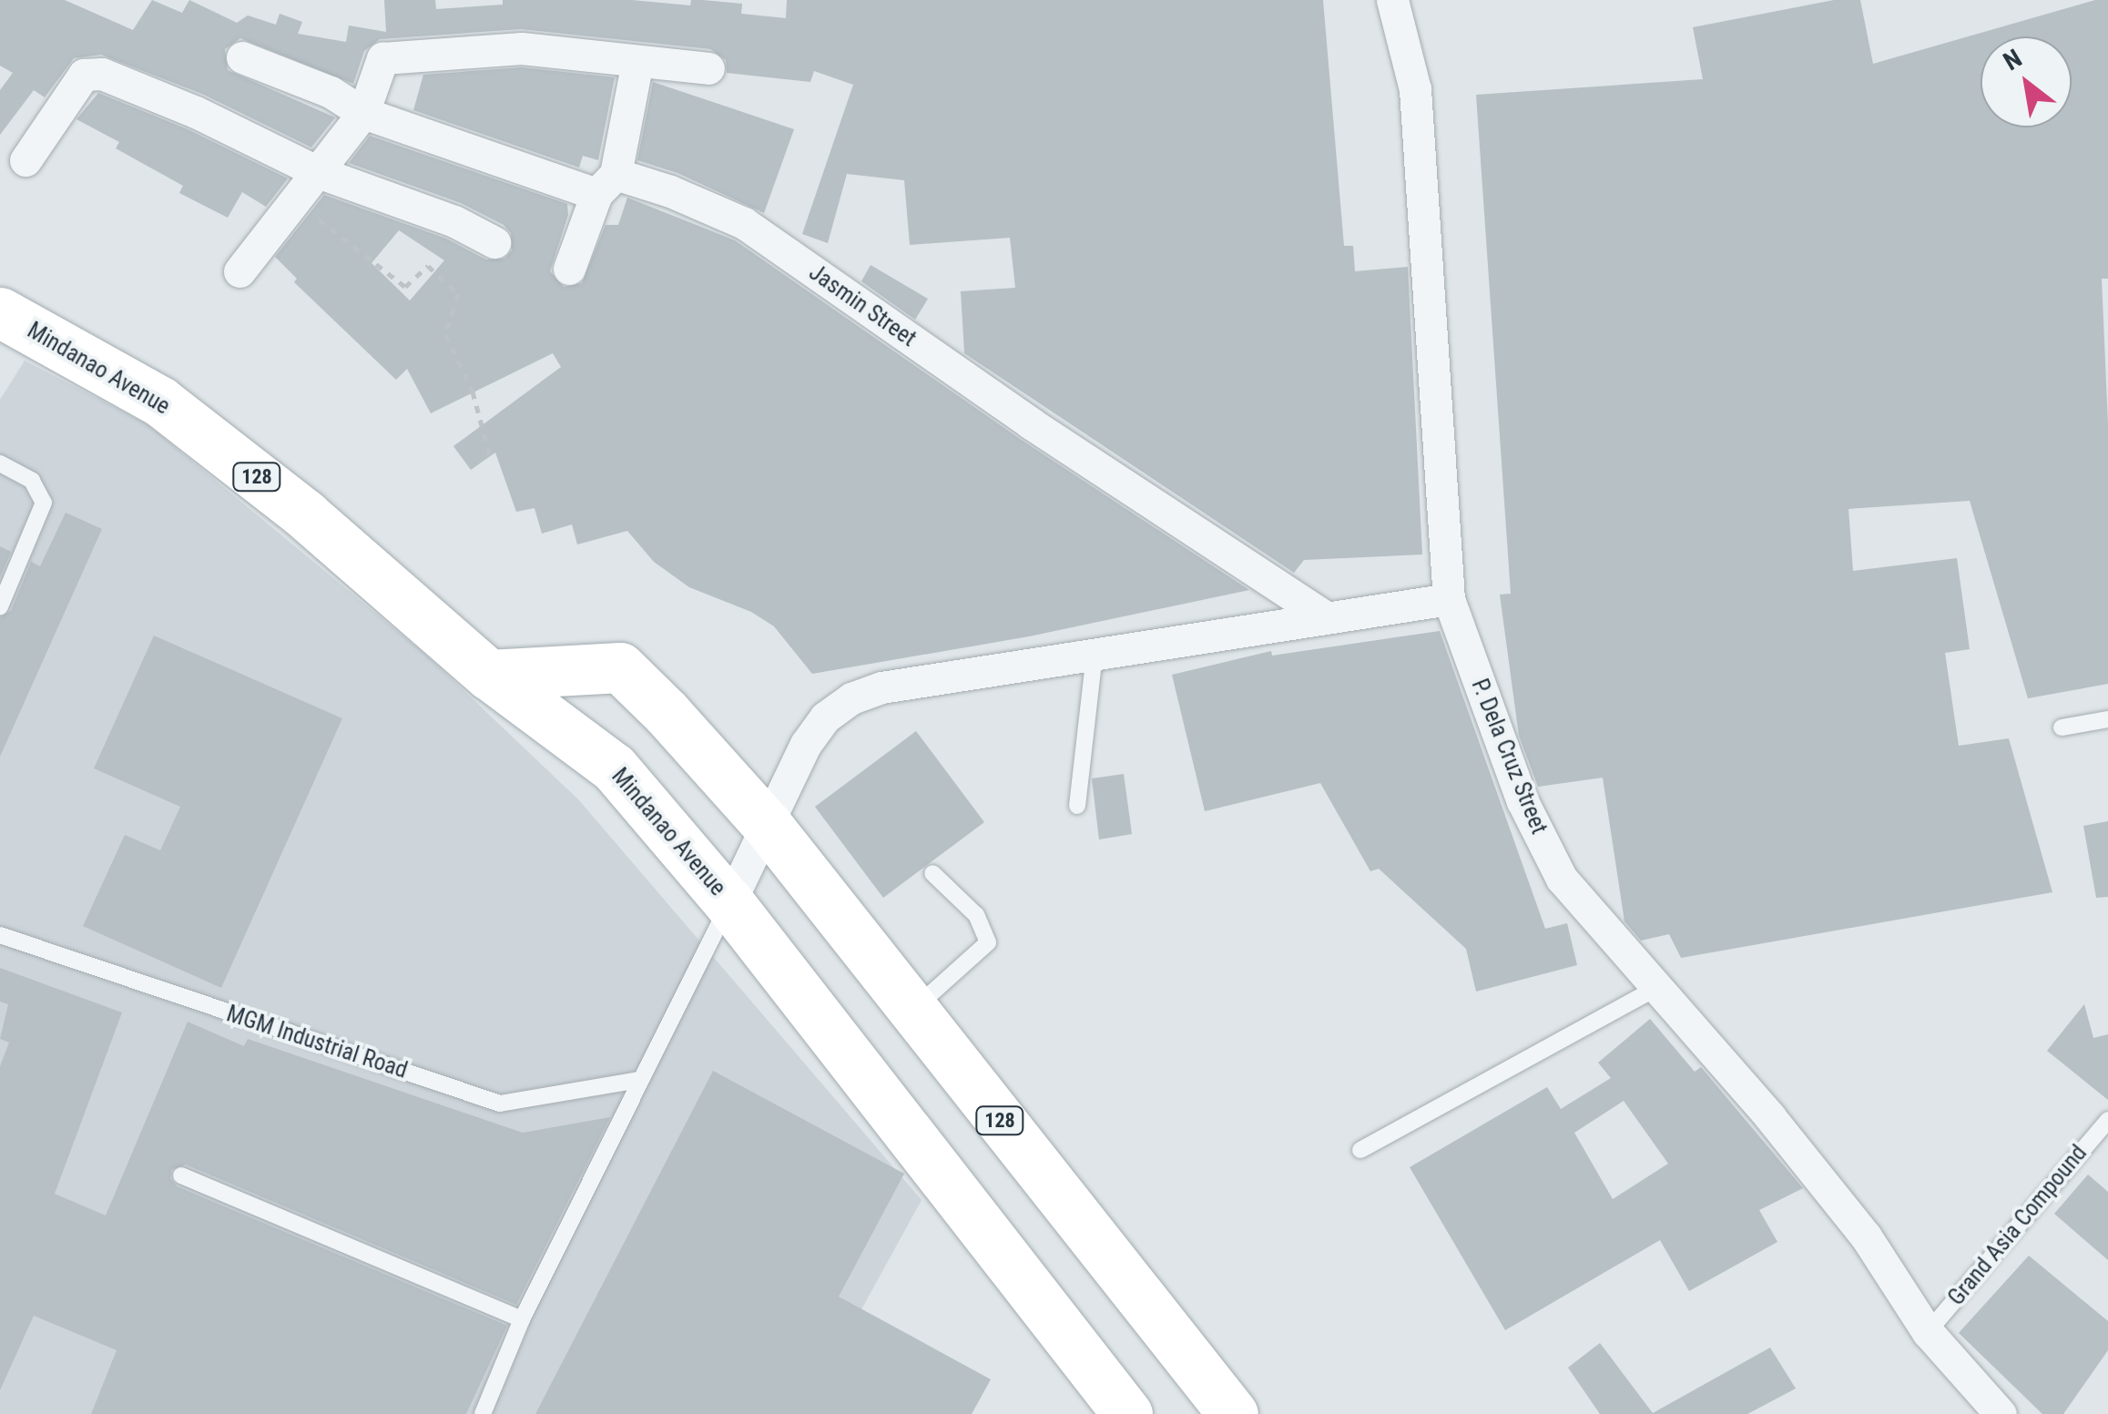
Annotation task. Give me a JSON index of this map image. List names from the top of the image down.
{
  "streets": {
    "main road": ["Mindanao Avenue", "128"],
    "street": ["Jasmin Street", "P. Dela Cruz Street"],
    "lane": ["MGM Industrial Road", "Grand Asia Compound"]
  },
  "crossings": [
    ["Mindanao Avenue", "128"],
    ["P. Dela Cruz Street", "Grand Asia Compound"]
  ],
  "north": "top left"
}
